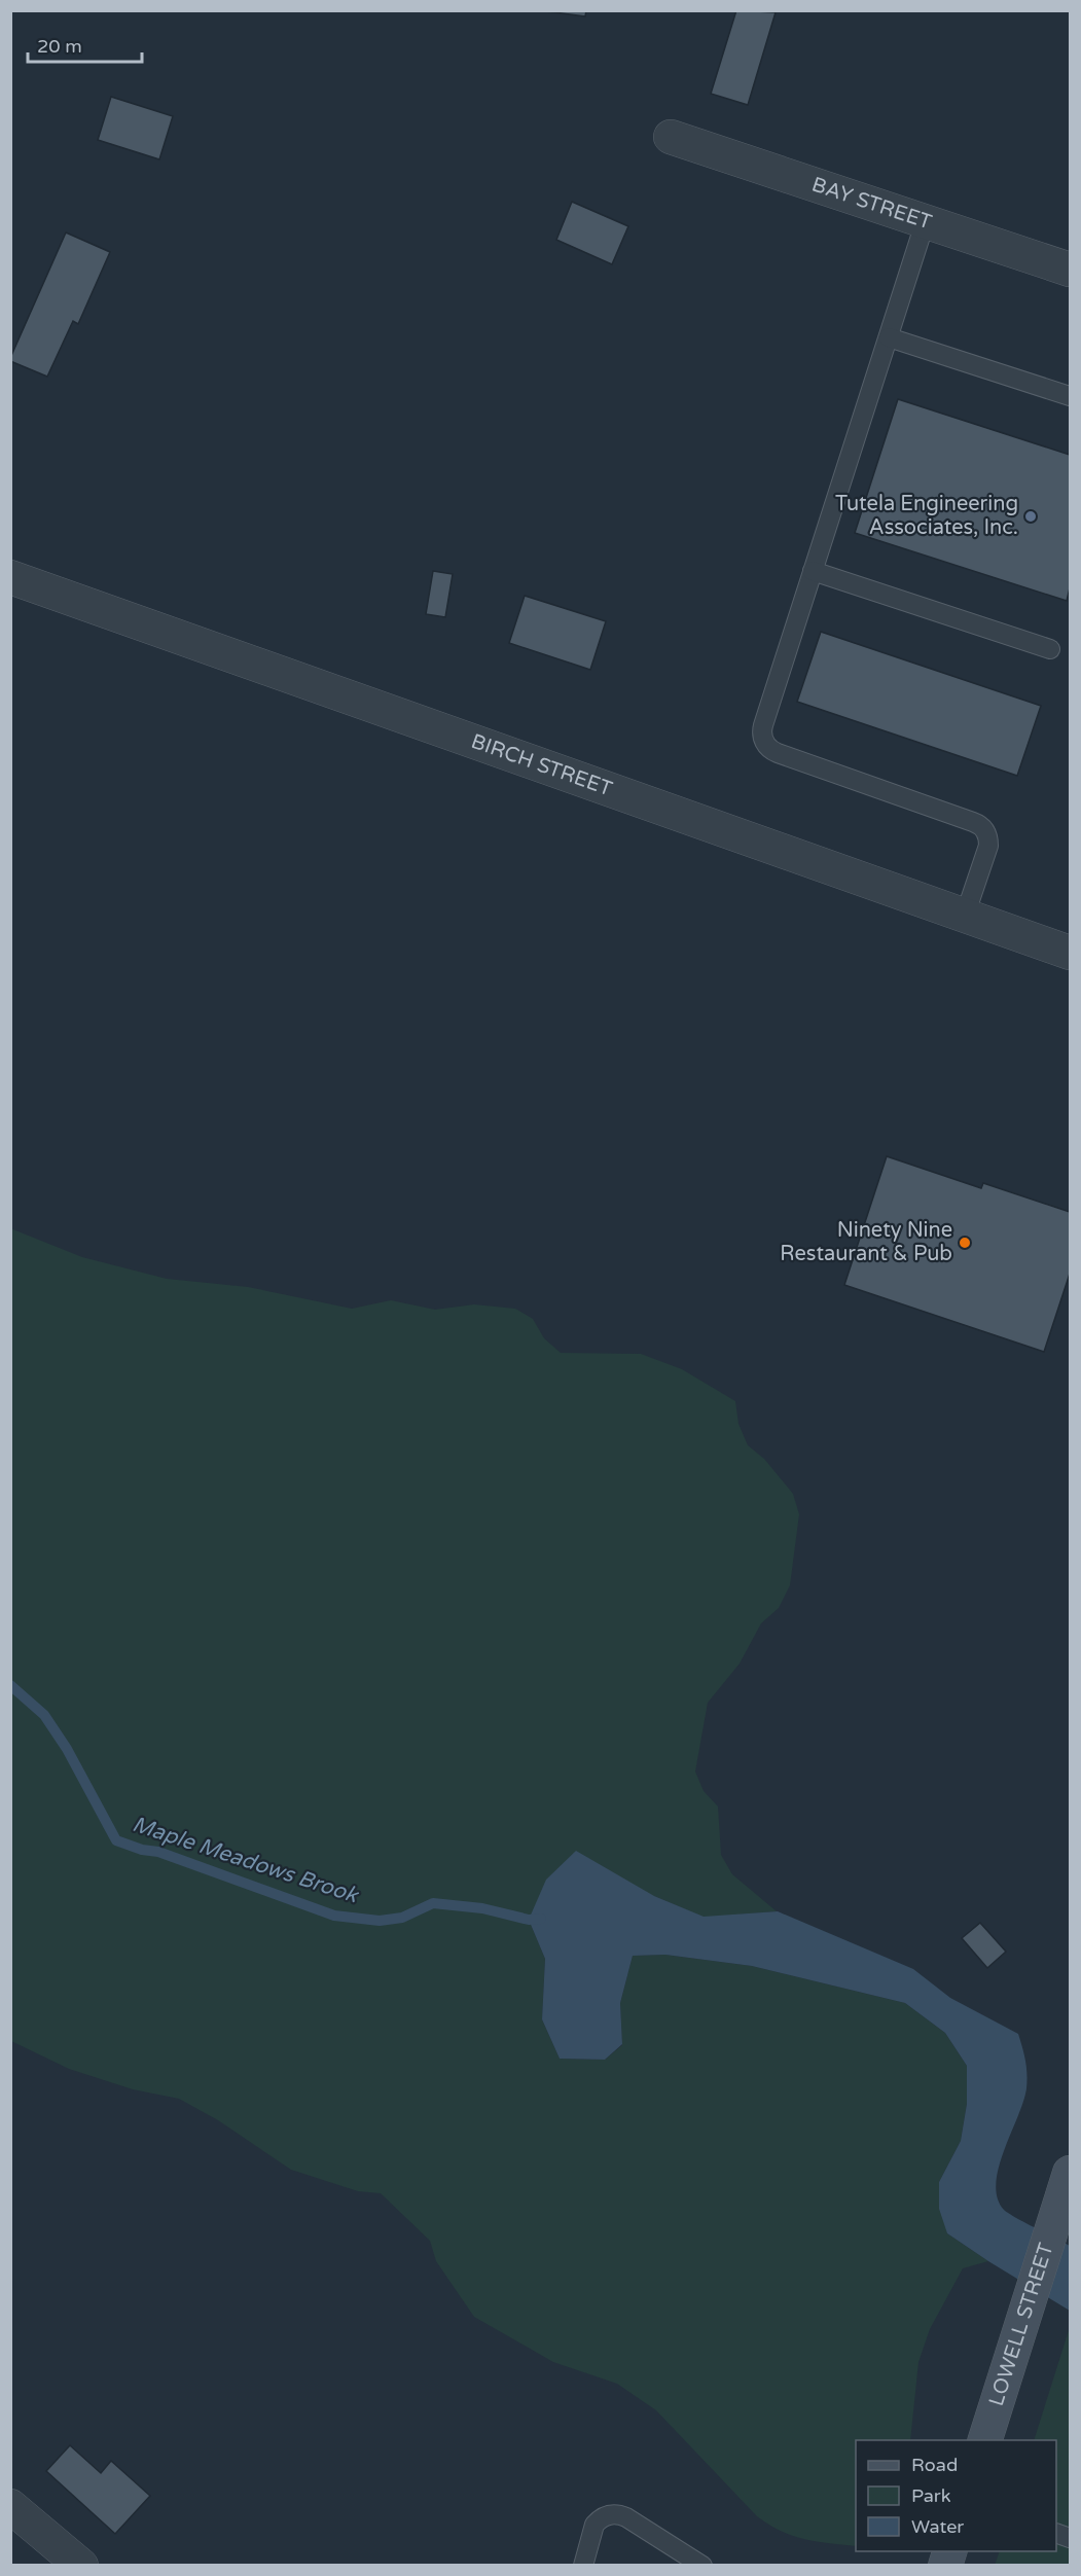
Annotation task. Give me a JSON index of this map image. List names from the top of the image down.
{
  "streets": {
    "main road": ["LOWELL STREET"],
    "street": ["BAY STREET", "BIRCH STREET"]
  },
  "water": ["Maple Meadows Brook"],
  "places": ["Tutela Engineering Associates, Inc.", "Ninety Nine Restaurant & Pub"],
  "legend": ["Road", "Park", "Water"],
  "scale_bar": "20 m"
}
